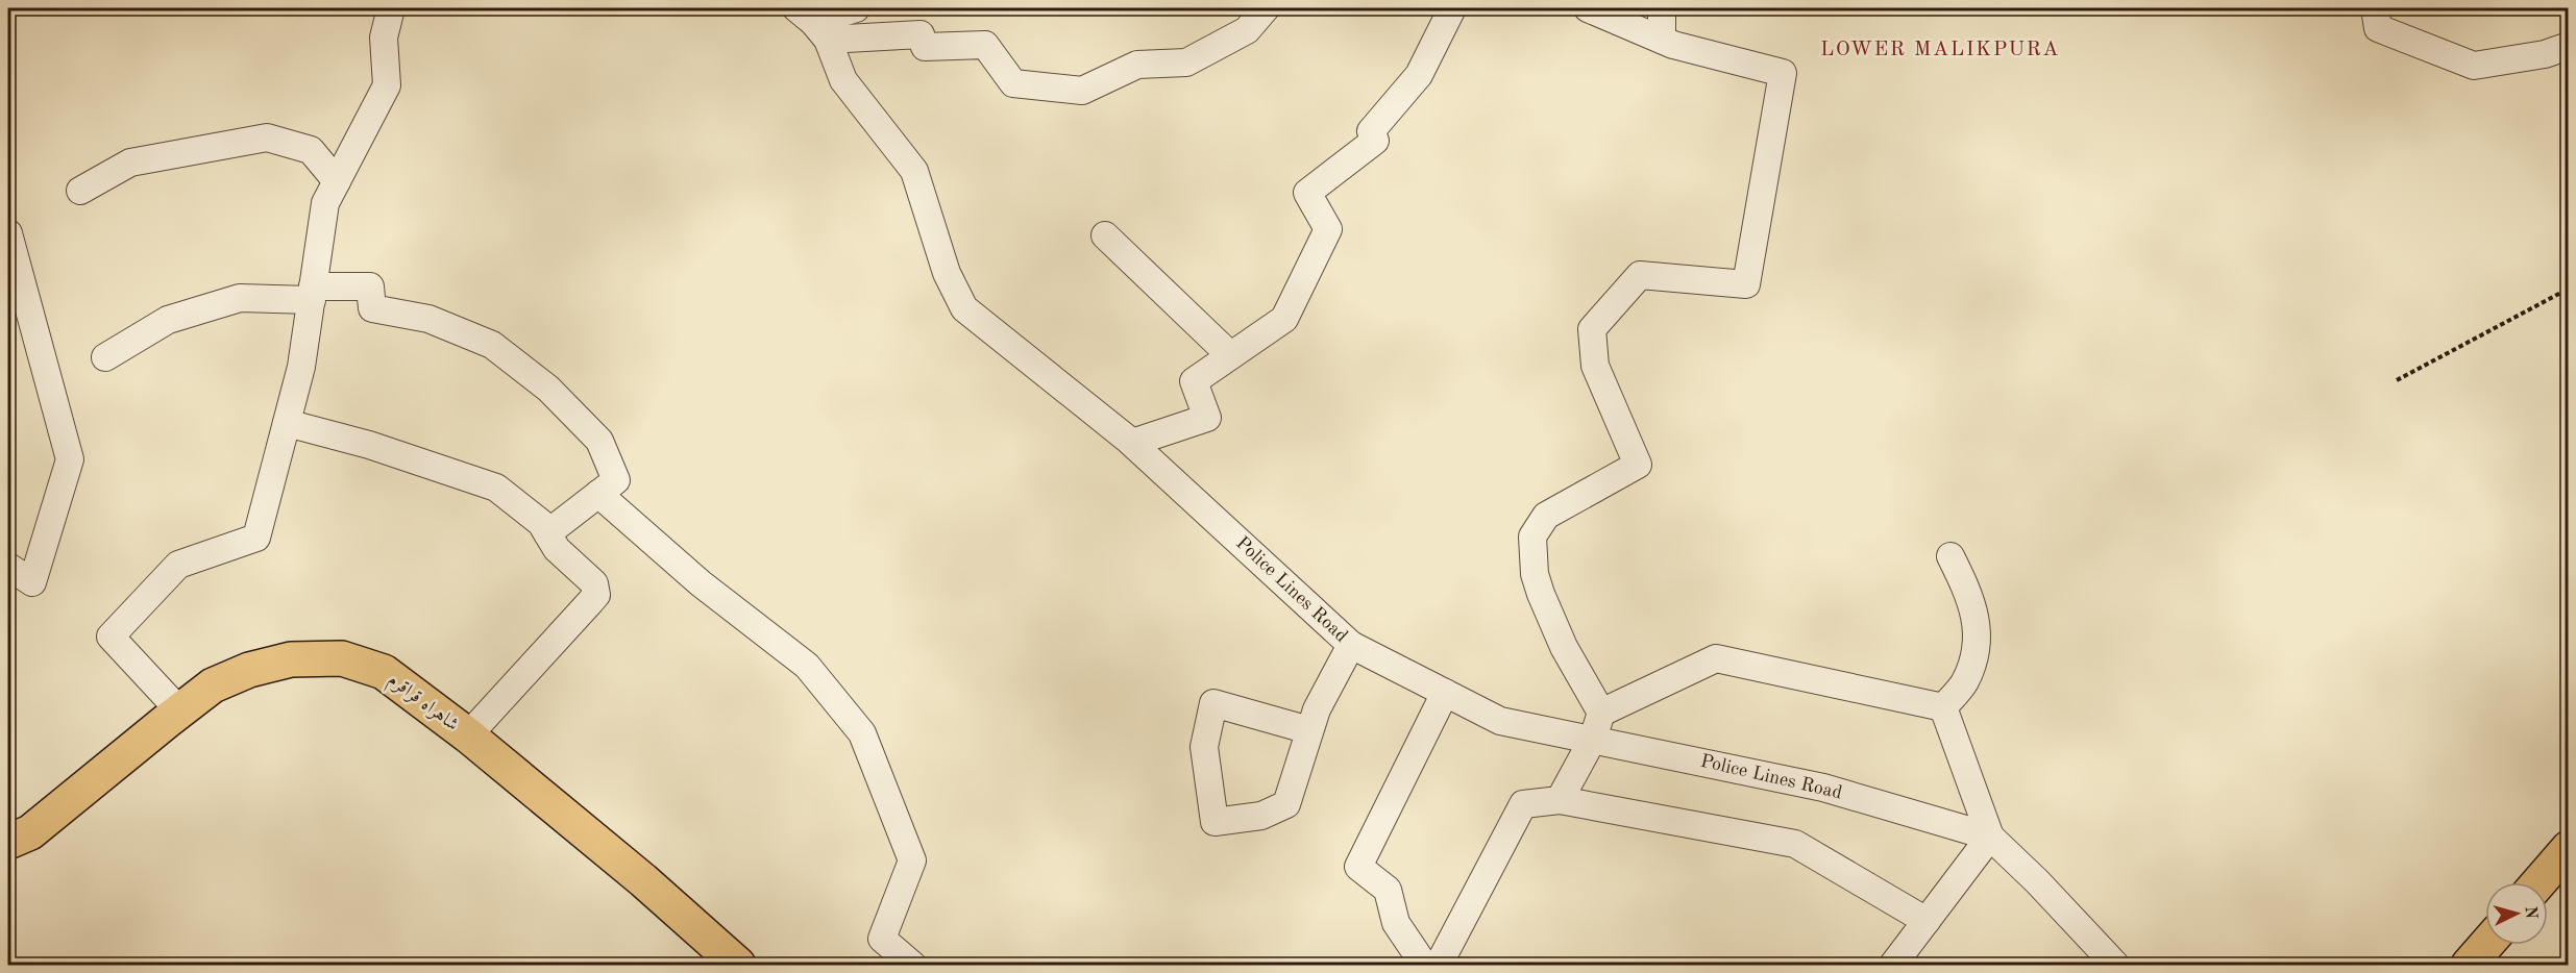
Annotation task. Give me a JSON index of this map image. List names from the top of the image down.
{
  "streets": {
    "main road": ["شاہراہ قراقرم"],
    "street": ["Police Lines Road"]
  },
  "districts": ["LOWER MALIKPURA"],
  "north": "right"
}
